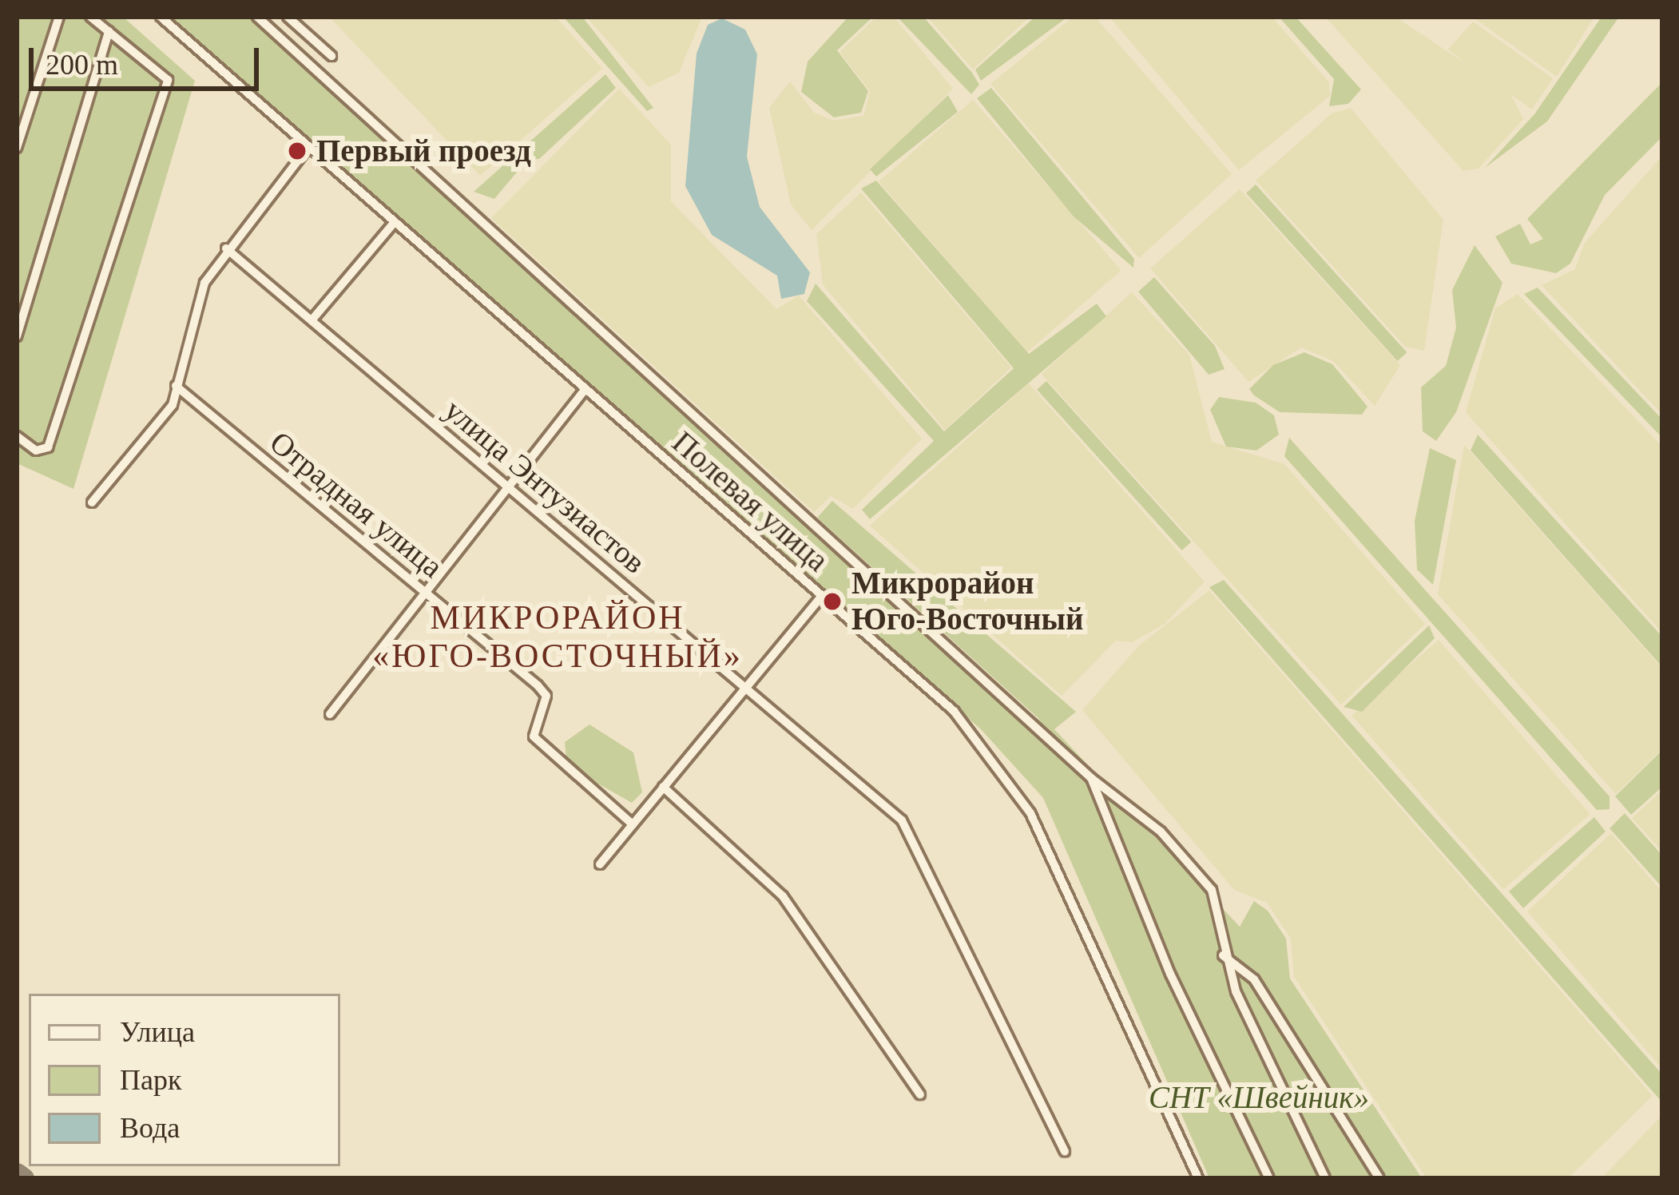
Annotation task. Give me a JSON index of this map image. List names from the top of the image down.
{
  "streets": {
    "street": ["улица Энтузиастов", "Полевая улица", "Отрадная улица"]
  },
  "districts": ["МИКРОРАЙОН «ЮГО-ВОСТОЧНЫЙ»"],
  "parks": ["СНТ «Швейник»"],
  "places": ["Первый проезд", "Микрорайон Юго-Восточный"],
  "legend": ["Улица", "Парк", "Вода"],
  "scale_bar": "200 m"
}
